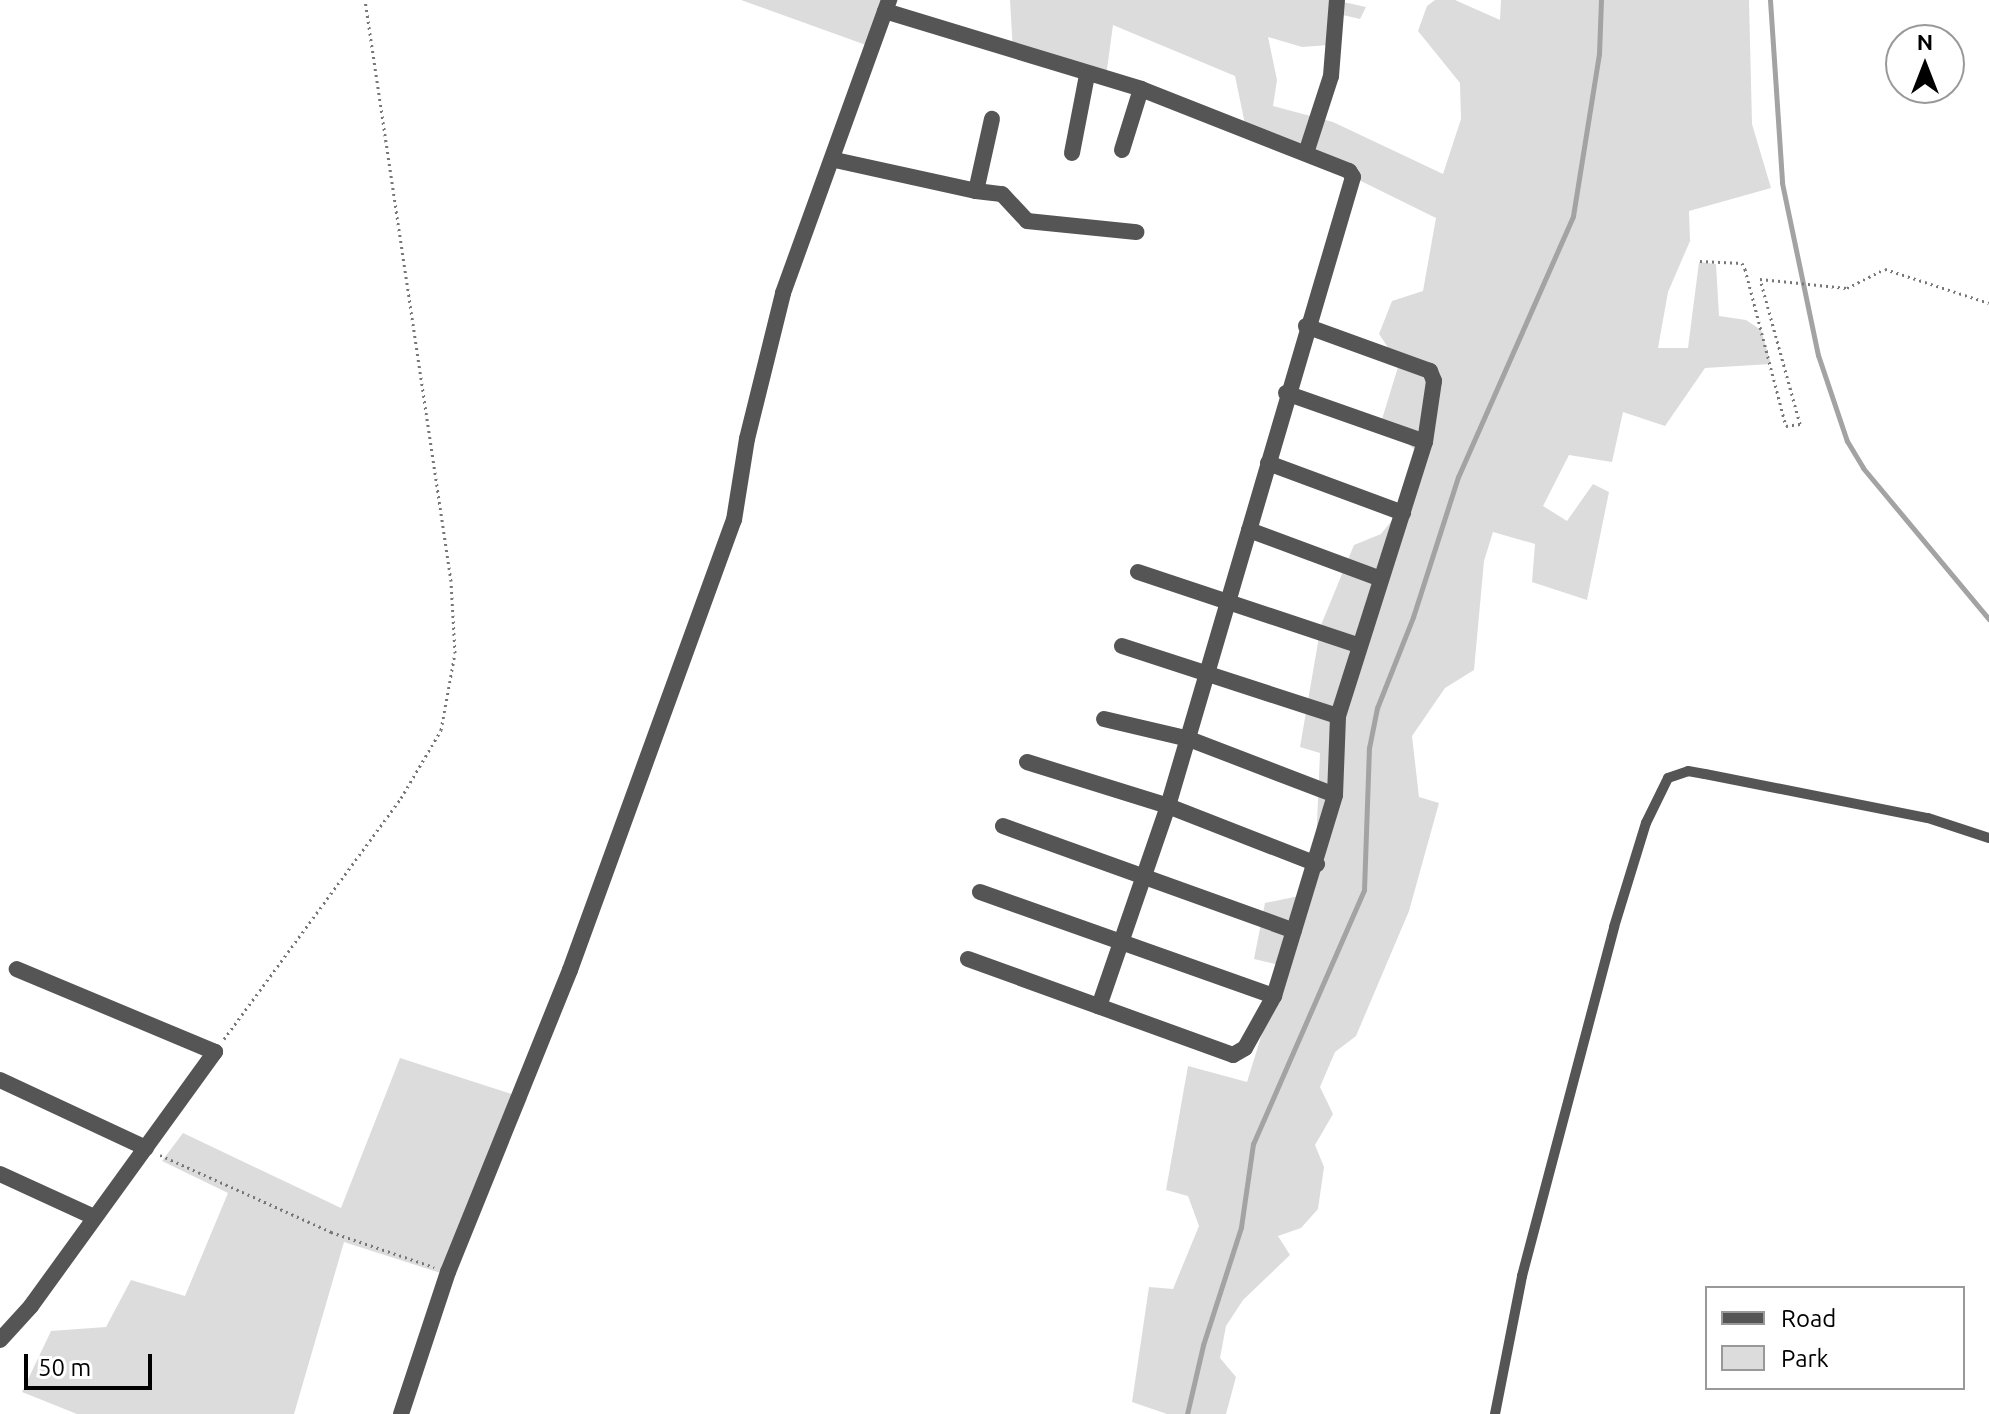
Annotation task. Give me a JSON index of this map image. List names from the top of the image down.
{
  "legend": ["Road", "Park"],
  "scale_bar": "50 m",
  "north": "top"
}
